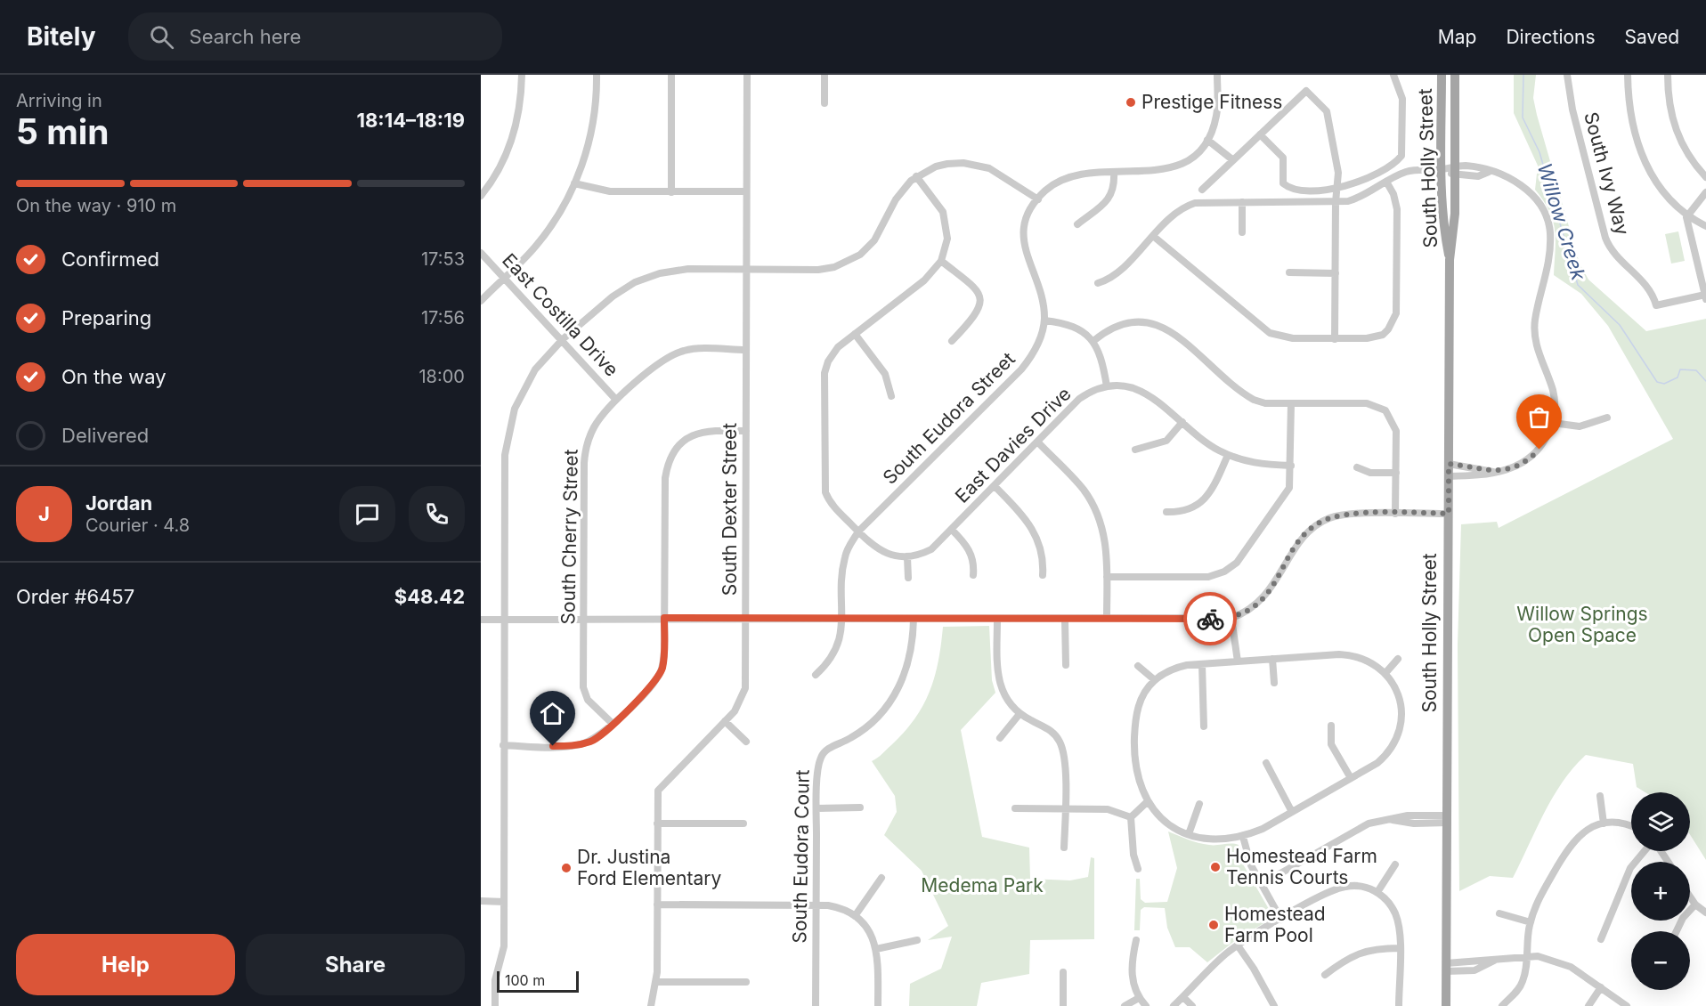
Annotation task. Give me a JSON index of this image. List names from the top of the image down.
{
  "streets": {
    "main road": ["South Holly Street"],
    "street": [
      "South Ivy Way",
      "East Costilla Drive",
      "South Eudora Street",
      "East Davies Drive",
      "South Dexter Street",
      "South Cherry Street",
      "South Eudora Court"
    ]
  },
  "crossings": [
    ["East Costilla Drive", "South Cherry Street"],
    ["South Dexter Street", "South Cherry Street"]
  ],
  "water": ["Willow Creek"],
  "parks": ["Willow Springs Open Space", "Medema Park"],
  "places": [
    "Prestige Fitness",
    "Homestead Farm Tennis Courts",
    "Dr. Justina Ford Elementary",
    "Homestead Farm Pool"
  ],
  "scale_bar": "100 m",
  "page": {
    "header": "Bitely",
    "search": "Search here",
    "nav": ["Map", "Directions", "Saved"],
    "heading": ["5 min", "Arriving in", "18:14–18:19"],
    "panel": [
      "Jordan",
      "Courier · 4.8",
      "Order #6457",
      "$48.42"
    ],
    "bar": "On the way · 910 m",
    "list": [
      ["Confirmed", "17:53"],
      ["Preparing", "17:56"],
      ["On the way", "18:00"],
      "Delivered"
    ],
    "round": "J",
    "map_buttons": ["+", "−"],
    "buttons": ["Help", "Share"],
    "scale": "100 m"
  }
}
